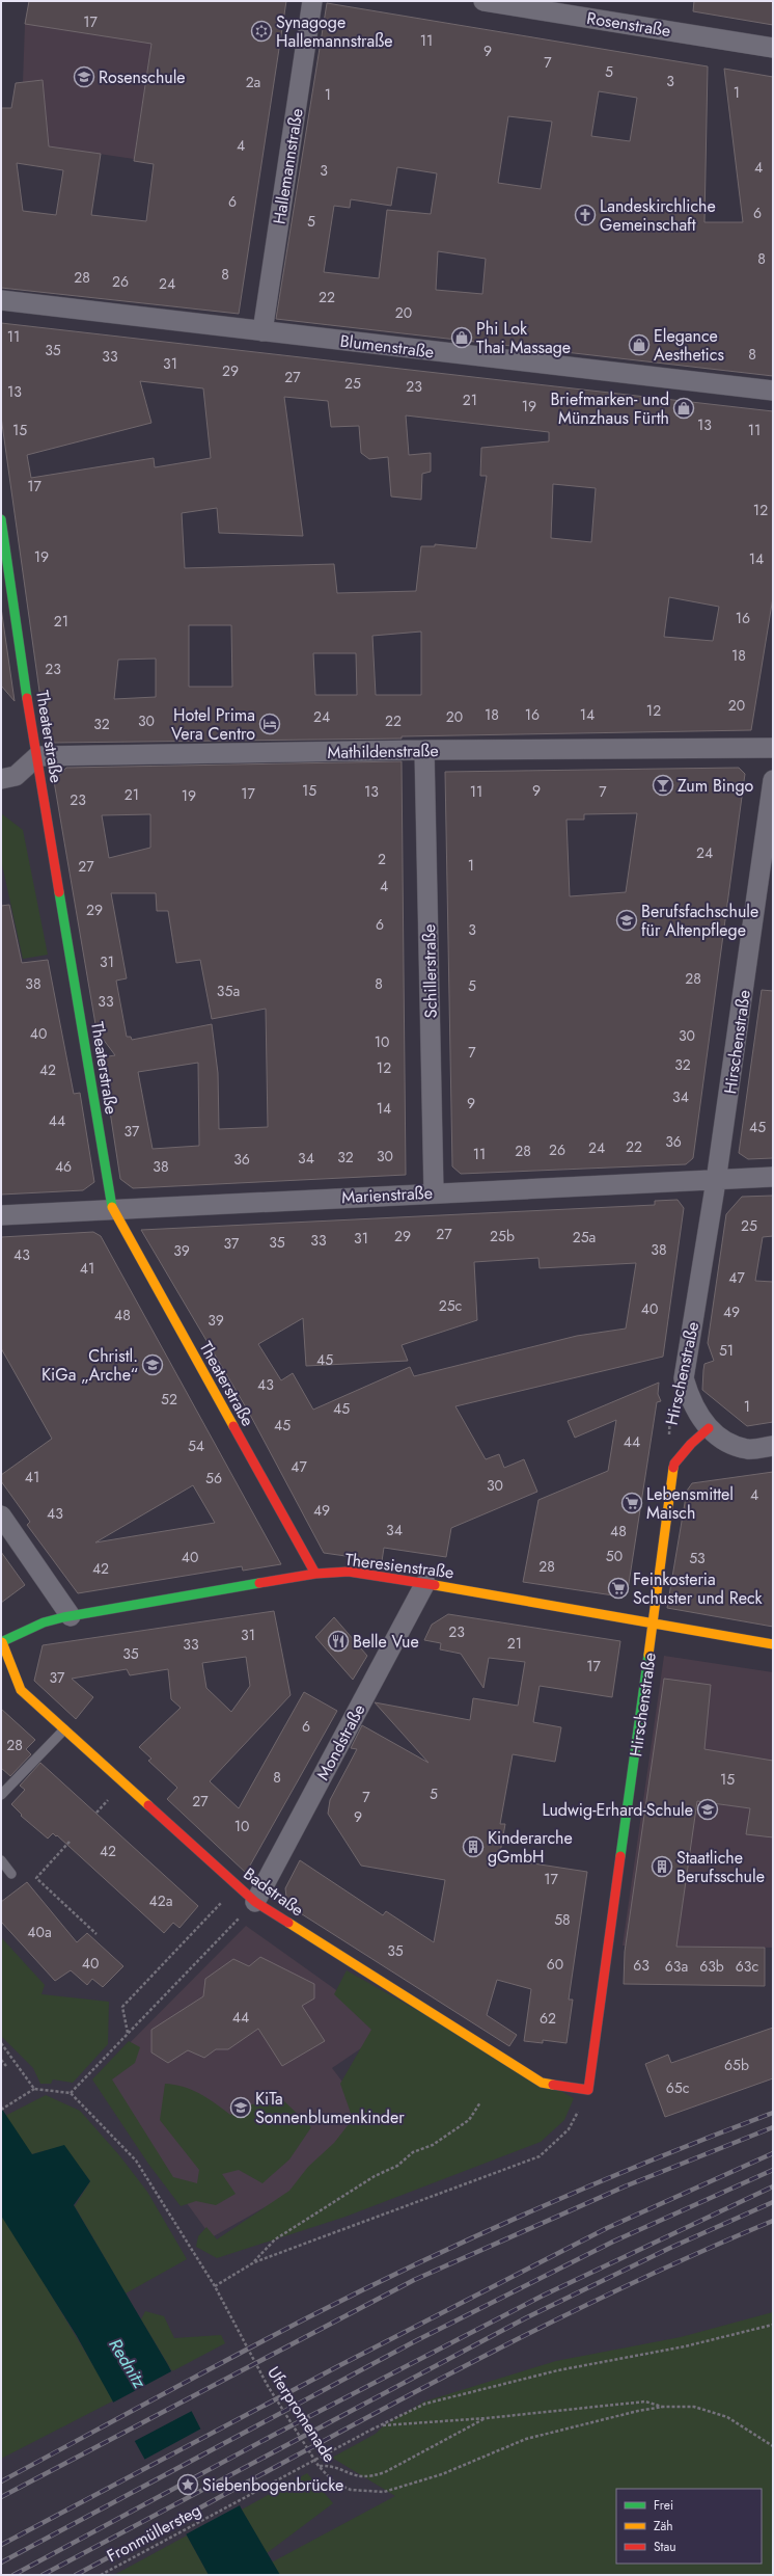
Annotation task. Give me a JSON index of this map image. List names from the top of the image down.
{
  "streets": {
    "street": [
      "Rosenstraße",
      "Hallemannstraße",
      "Blumenstraße",
      "Theaterstraße",
      "Mathildenstraße",
      "Schillerstraße",
      "Hirschenstraße",
      "Marienstraße",
      "Theresienstraße",
      "Mondstraße",
      "Badstraße"
    ],
    "path": ["Uferpromenade", "Fronmüllersteg"]
  },
  "crossings": [
    ["Hallemannstraße", "Blumenstraße"],
    ["Theaterstraße", "Mathildenstraße"],
    ["Theaterstraße", "Marienstraße"],
    ["Theaterstraße", "Theresienstraße"],
    ["Mathildenstraße", "Schillerstraße"],
    ["Schillerstraße", "Marienstraße"],
    ["Hirschenstraße", "Marienstraße"],
    ["Hirschenstraße", "Theresienstraße"],
    ["Hirschenstraße", "Badstraße"],
    ["Theresienstraße", "Mondstraße"],
    ["Theresienstraße", "Badstraße"],
    ["Mondstraße", "Badstraße"]
  ],
  "water": ["Rednitz"],
  "places": {
    "synagogue": ["Synagoge Hallemannstraße"],
    "school or university": [
      "Rosenschule",
      "Berufsfachschule für Altenpflege",
      "Christl. KiGa „Arche“",
      "Ludwig-Erhard-Schule",
      "KiTa Sonnenblumenkinder"
    ],
    "church": ["Landeskirchliche Gemeinschaft"],
    "shop": ["Phi Lok Thai Massage", "Elegance Aesthetics", "Briefmarken- und Münzhaus Fürth"],
    "hotel": ["Hotel Prima Vera Centro"],
    "bar": ["Zum Bingo"],
    "supermarket": ["Lebensmittel Maisch", "Feinkosteria Schuster und Reck"],
    "restaurant": ["Belle Vue"],
    "building": ["Kinderarche gGmbH", "Staatliche Berufsschule"],
    "place": ["Siebenbogenbrücke"]
  },
  "house_numbers": [
    "17",
    "11",
    "9",
    "7",
    "5",
    "3",
    "2a",
    "1",
    "1",
    "4",
    "4",
    "3",
    "6",
    "6",
    "5",
    "8",
    "8",
    "28",
    "26",
    "24",
    "22",
    "20",
    "11",
    "35",
    "8",
    "33",
    "31",
    "29",
    "27",
    "25",
    "23",
    "13",
    "21",
    "19",
    "13",
    "15",
    "11",
    "17",
    "12",
    "19",
    "14",
    "16",
    "21",
    "18",
    "23",
    "20",
    "12",
    "18",
    "16",
    "14",
    "24",
    "20",
    "30",
    "22",
    "32",
    "15",
    "9",
    "13",
    "11",
    "7",
    "17",
    "21",
    "19",
    "23",
    "24",
    "2",
    "1",
    "27",
    "4",
    "29",
    "6",
    "3",
    "31",
    "28",
    "38",
    "8",
    "5",
    "35a",
    "33",
    "40",
    "30",
    "10",
    "7",
    "32",
    "12",
    "42",
    "34",
    "9",
    "14",
    "44",
    "45",
    "37",
    "36",
    "22",
    "24",
    "26",
    "28",
    "11",
    "30",
    "32",
    "34",
    "36",
    "46",
    "38",
    "25",
    "27",
    "29",
    "25b",
    "25a",
    "31",
    "33",
    "35",
    "37",
    "38",
    "39",
    "43",
    "41",
    "47",
    "25c",
    "40",
    "49",
    "48",
    "39",
    "51",
    "45",
    "43",
    "52",
    "1",
    "45",
    "45",
    "44",
    "54",
    "47",
    "41",
    "56",
    "30",
    "4",
    "49",
    "43",
    "34",
    "48",
    "50",
    "40",
    "53",
    "28",
    "42",
    "23",
    "31",
    "21",
    "33",
    "35",
    "17",
    "37",
    "6",
    "28",
    "8",
    "15",
    "5",
    "7",
    "27",
    "9",
    "10",
    "42",
    "17",
    "42a",
    "58",
    "40a",
    "35",
    "40",
    "60",
    "63",
    "63a",
    "63b",
    "63c",
    "44",
    "62",
    "65b",
    "65c"
  ],
  "legend": ["Frei", "Zäh", "Stau"]
}
